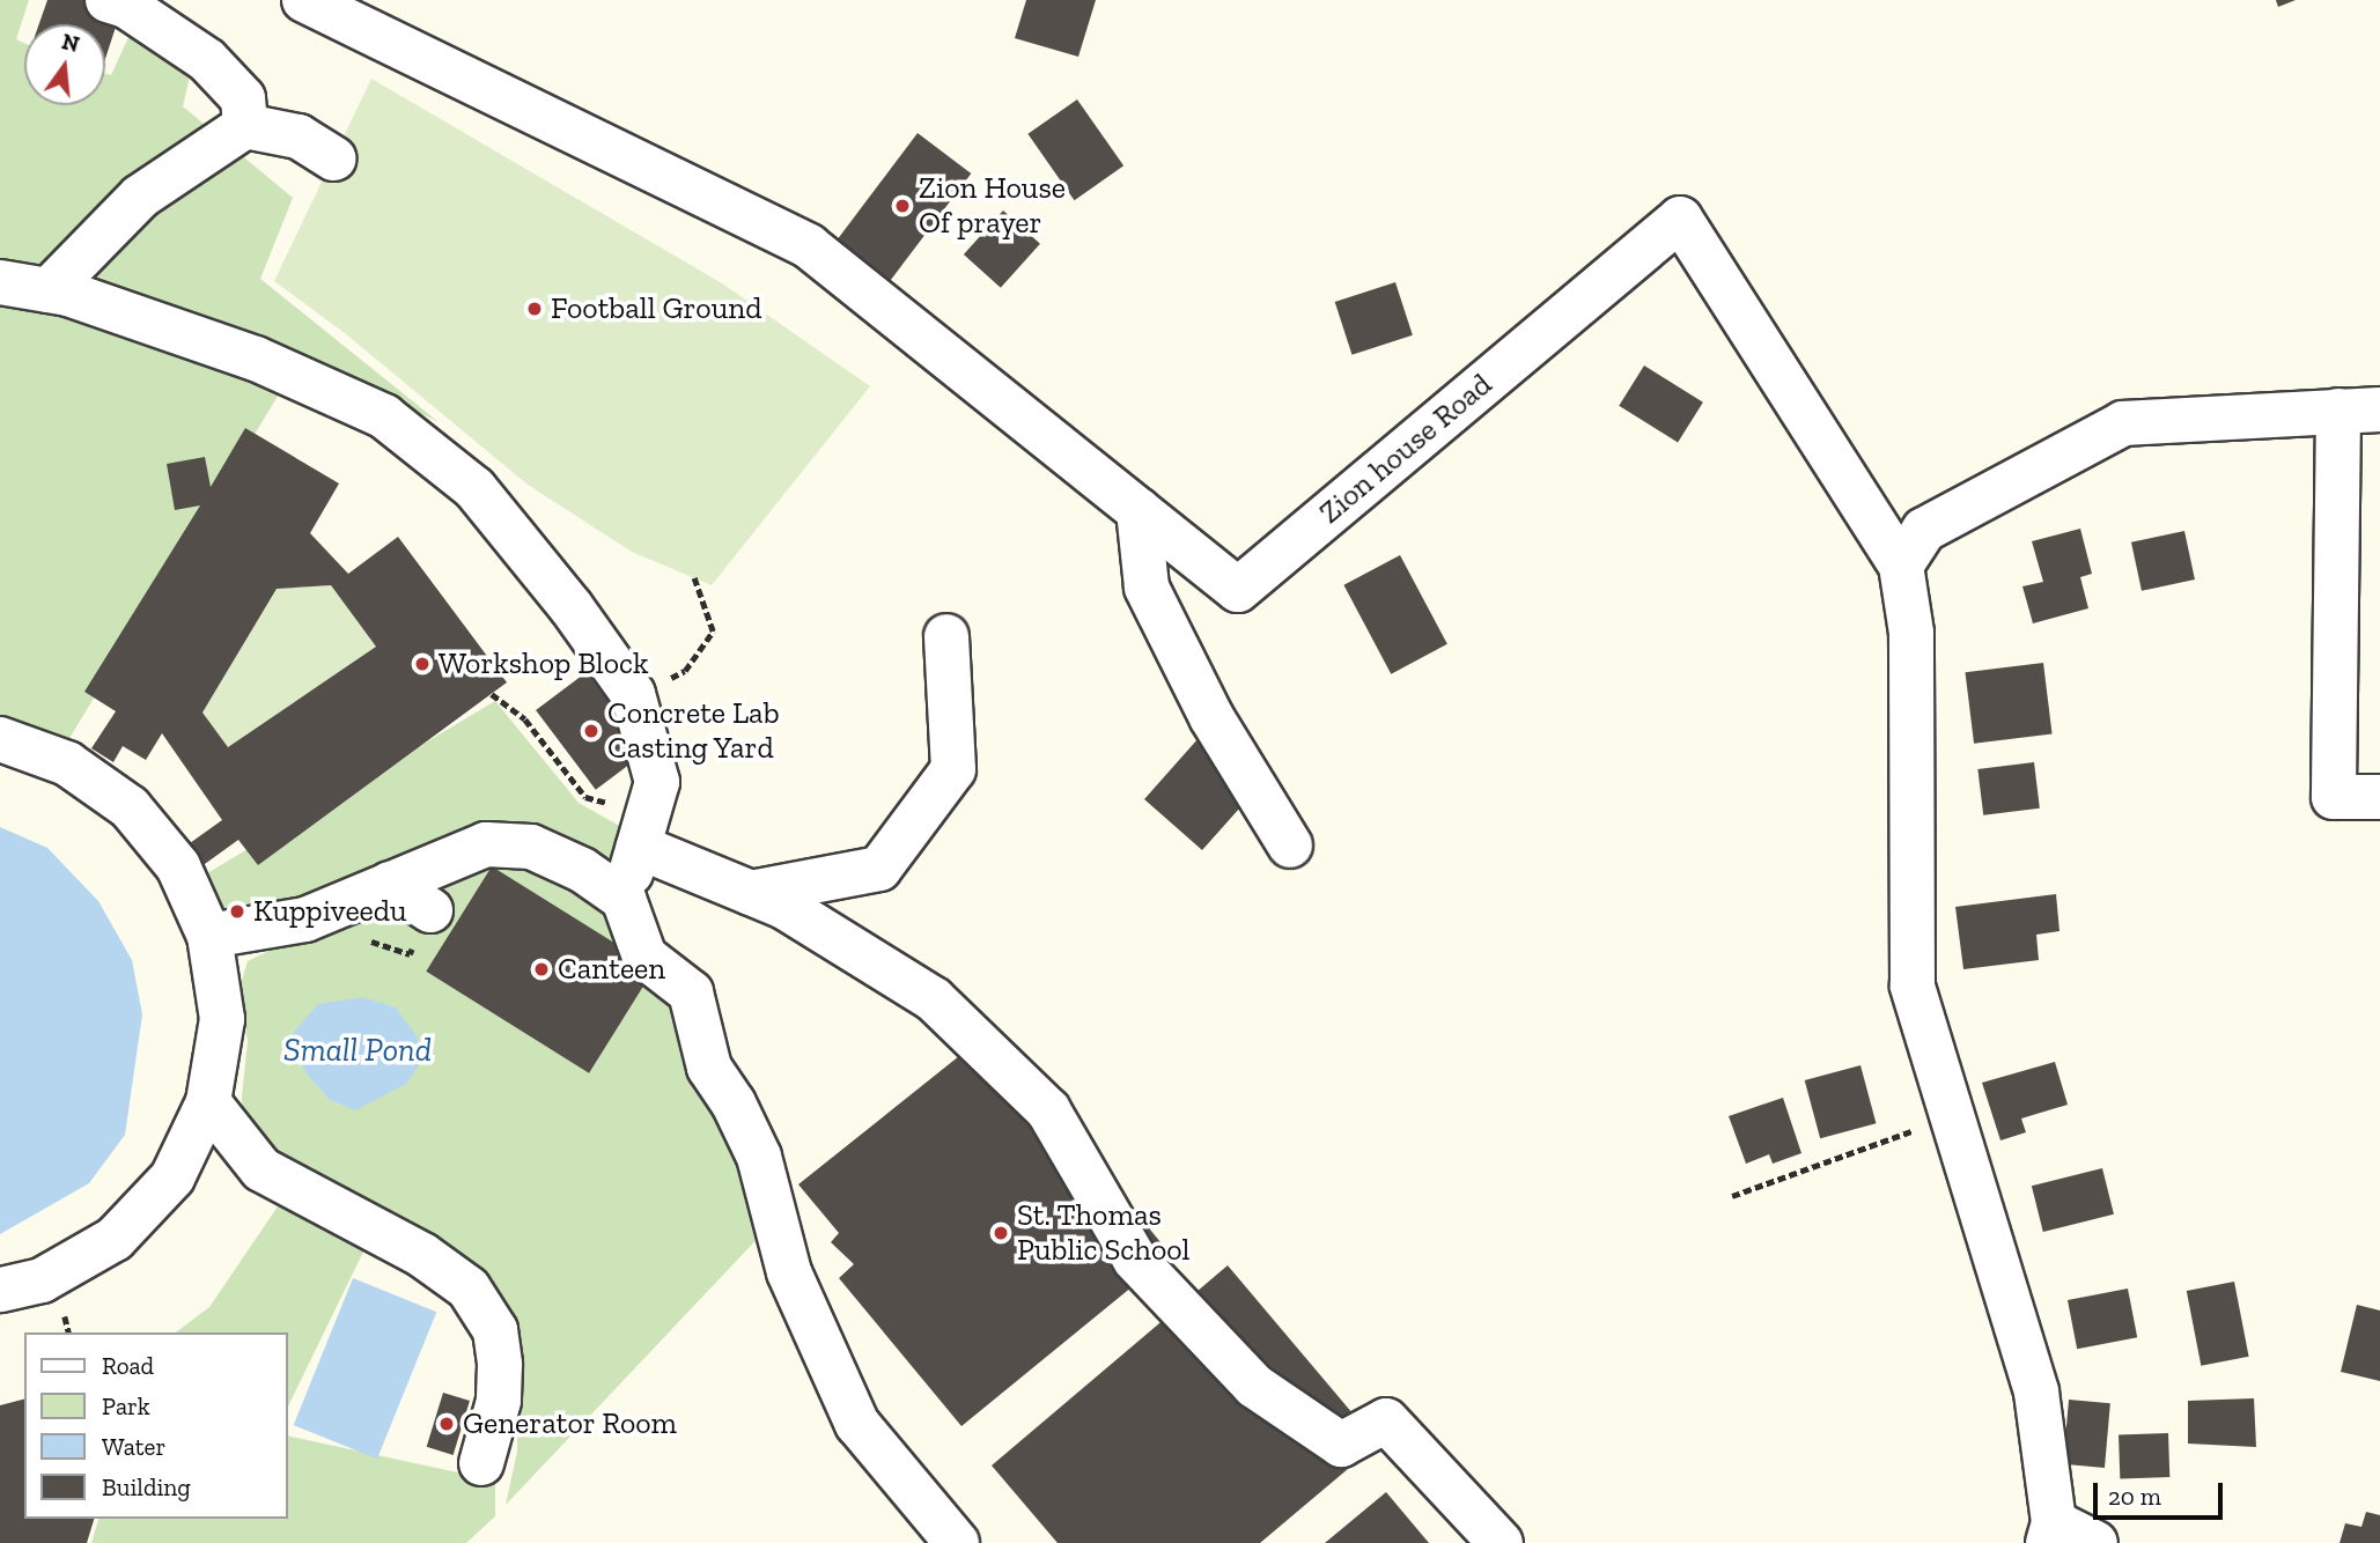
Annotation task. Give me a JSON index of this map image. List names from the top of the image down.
{
  "streets": {
    "street": ["Zion house Road"]
  },
  "water": ["Small Pond"],
  "places": [
    "Zion House Of prayer",
    "Football Ground",
    "Workshop Block",
    "Concrete Lab Casting Yard",
    "Kuppiveedu",
    "Canteen",
    "St. Thomas Public School",
    "Generator Room"
  ],
  "legend": [
    "Road",
    "Park",
    "Water",
    "Building"
  ],
  "scale_bar": "20 m",
  "north": "top"
}
